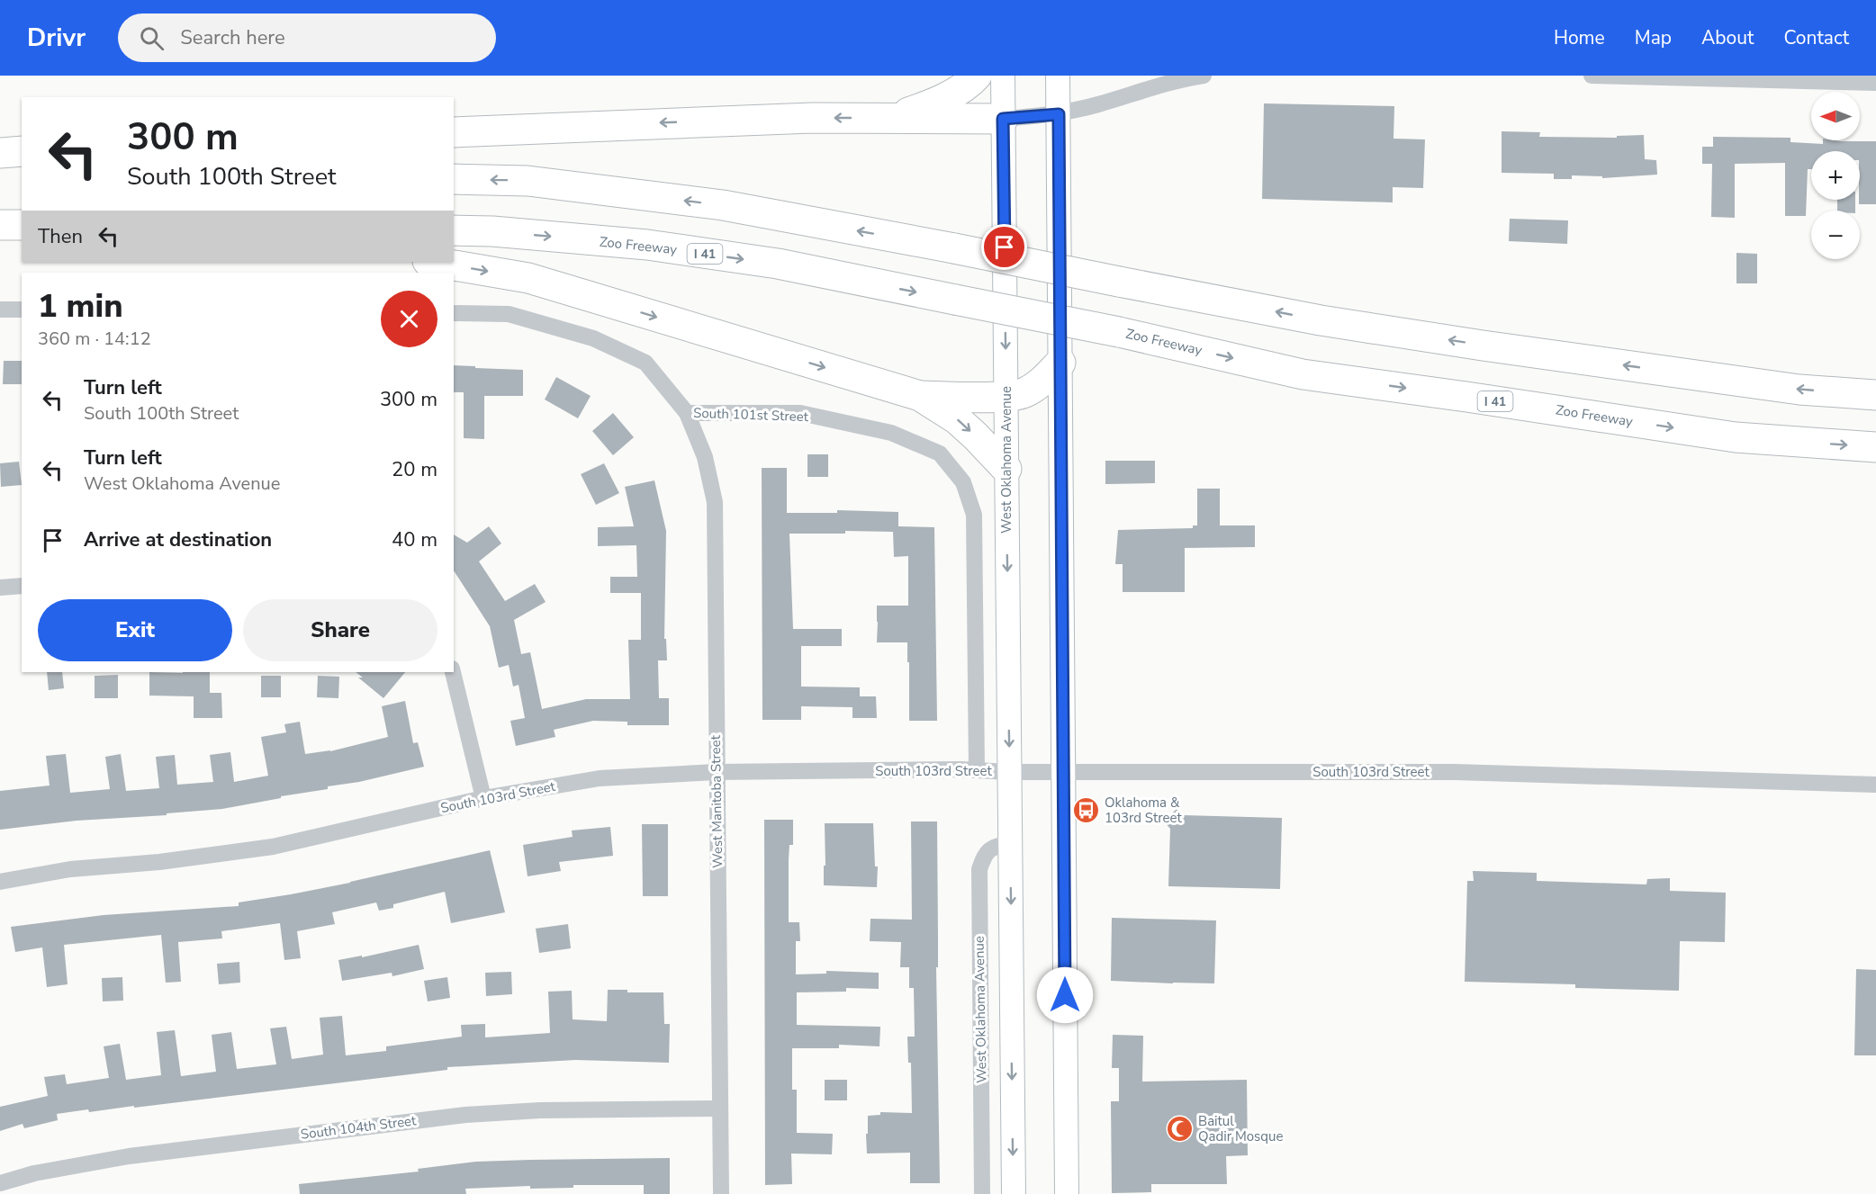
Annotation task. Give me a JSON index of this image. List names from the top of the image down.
{
  "streets": {
    "highway": ["Zoo Freeway", "I 41"],
    "main road": ["West Oklahoma Avenue"],
    "street": [
      "South 101st Street",
      "South 103rd Street",
      "West Manitoba Street",
      "South 104th Street"
    ]
  },
  "crossings": [
    ["South 101st Street", "South 103rd Street"],
    ["South 101st Street", "West Manitoba Street"],
    ["West Oklahoma Avenue", "South 103rd Street"],
    ["South 103rd Street", "West Manitoba Street"],
    ["West Manitoba Street", "South 104th Street"]
  ],
  "places": {
    "bus stop": ["Oklahoma & 103rd Street"],
    "mosque": ["Baitul Qadir Mosque"]
  },
  "north": "left",
  "page": {
    "header": "Drivr",
    "search": "Search here",
    "nav": [
      "Home",
      "Map",
      "About",
      "Contact"
    ],
    "map_buttons": ["+", "−"],
    "turn": ["300 m", "South 100th Street"],
    "then": "Then",
    "heading": ["1 min", "360 m · 14:12"],
    "list": [
      {
        "name": "Turn left",
        "note": "South 100th Street",
        "value": "300 m"
      },
      {
        "name": "Turn left",
        "note": "West Oklahoma Avenue",
        "value": "20 m"
      },
      {
        "name": "Arrive at destination",
        "value": "40 m"
      }
    ],
    "buttons": ["Exit", "Share"]
  }
}
